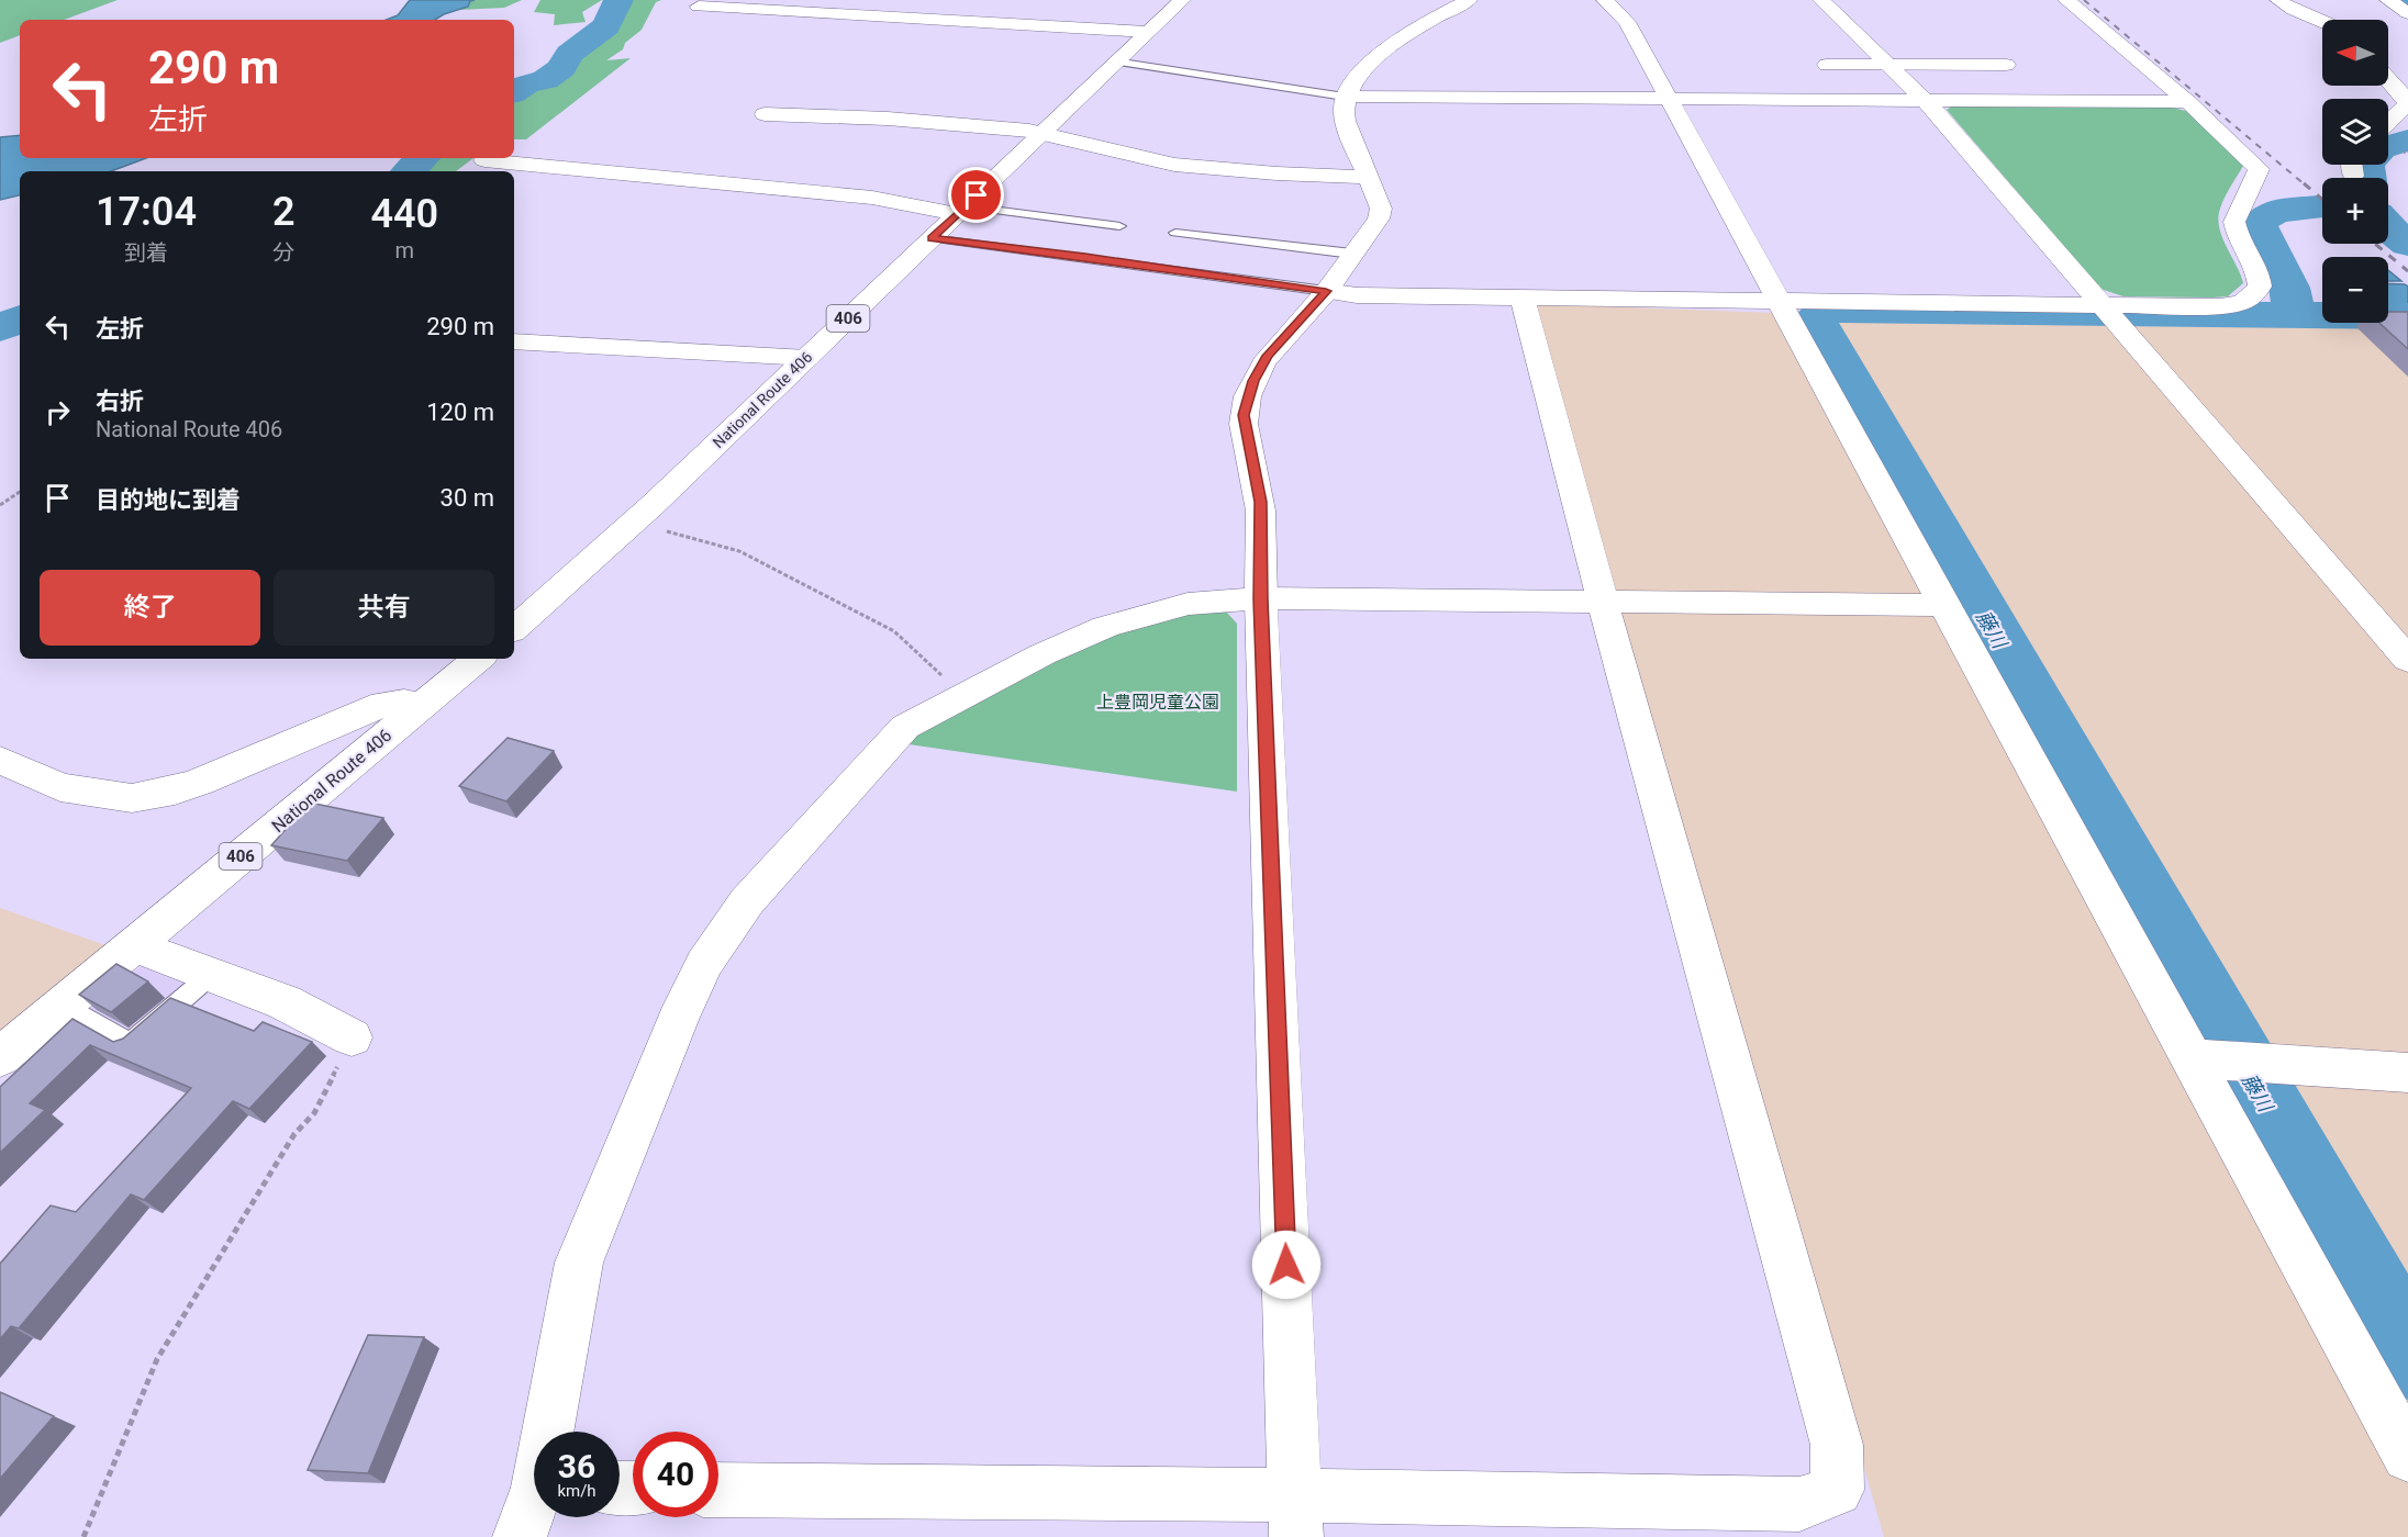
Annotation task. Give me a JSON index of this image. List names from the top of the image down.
{
  "streets": {
    "main road": ["406", "National Route 406"]
  },
  "water": ["藤川"],
  "parks": ["上豊岡児童公園"],
  "north": "left",
  "page": {
    "map_buttons": ["+", "−"],
    "turn": ["290 m", "左折"],
    "eta": [
      "17:04",
      "到着",
      "2",
      "分",
      "440",
      "m"
    ],
    "list": [
      {
        "name": "左折",
        "value": "290 m"
      },
      {
        "name": "右折",
        "note": "National Route 406",
        "value": "120 m"
      },
      {
        "name": "目的地に到着",
        "value": "30 m"
      }
    ],
    "buttons": ["終了", "共有"],
    "speed": "36 km/h",
    "limit": "40"
  }
}
